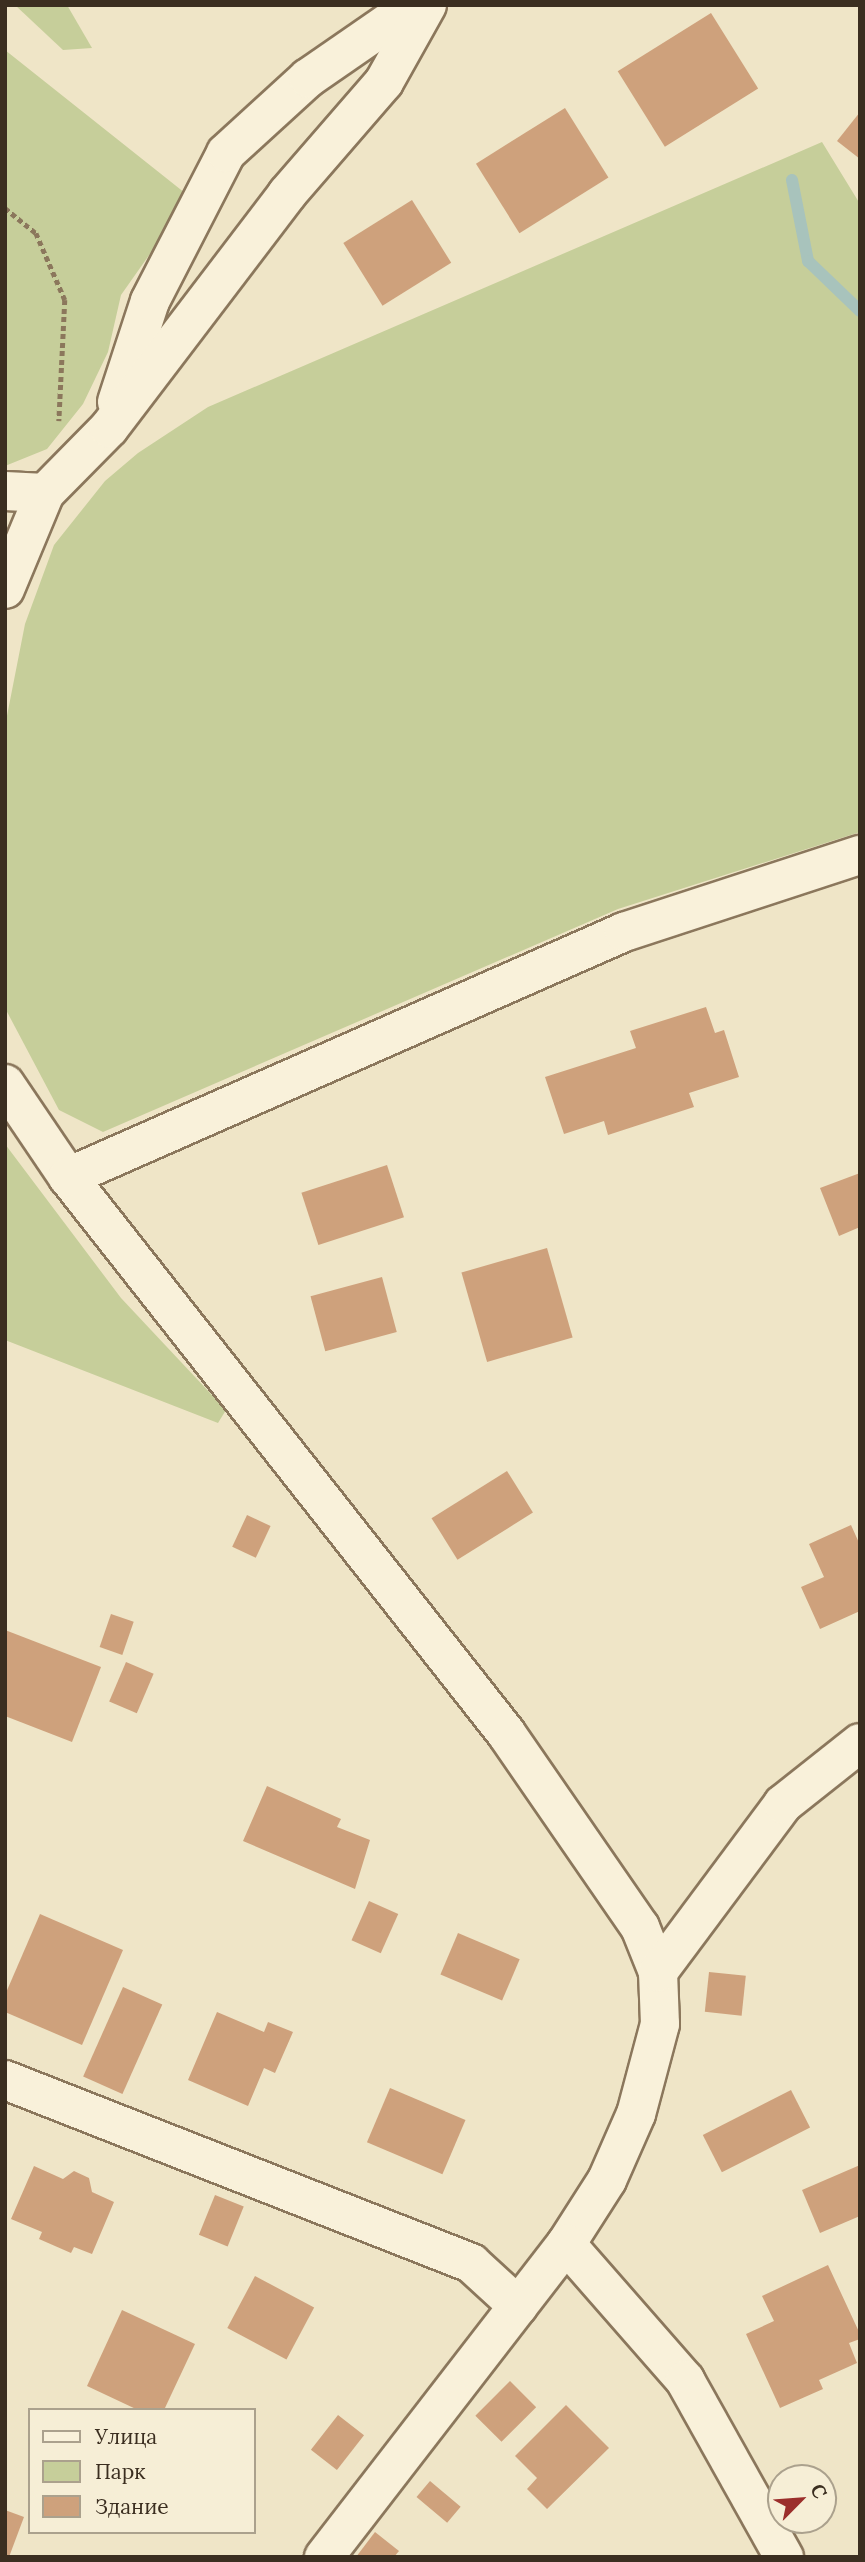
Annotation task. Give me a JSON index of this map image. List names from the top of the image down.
{
  "legend": ["Улица", "Парк", "Здание"],
  "north": "top right"
}
